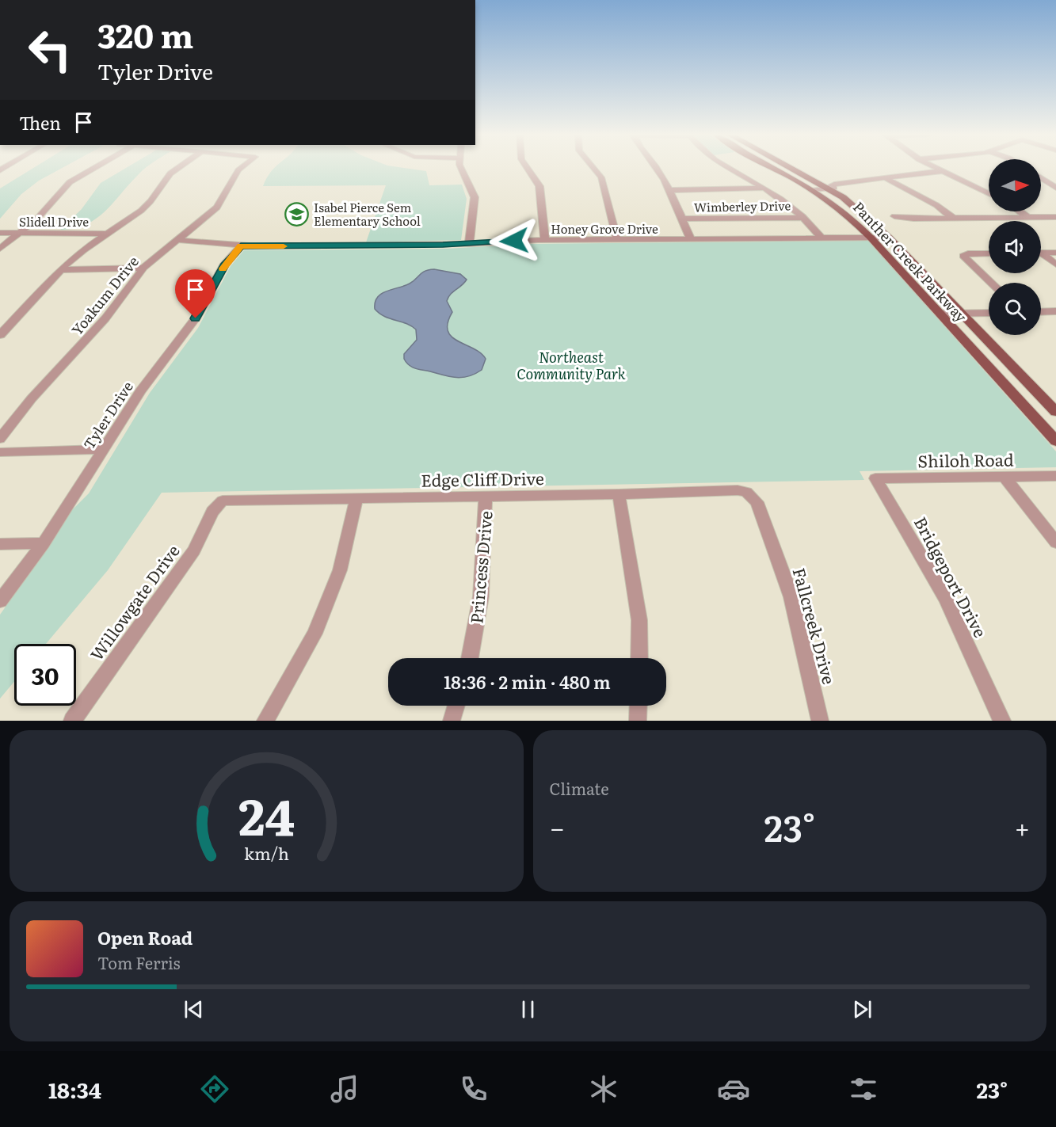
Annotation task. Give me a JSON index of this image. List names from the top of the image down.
{
  "streets": {
    "main road": ["Panther Creek Parkway"],
    "street": [
      "Wimberley Drive",
      "Slidell Drive",
      "Honey Grove Drive",
      "Yoakum Drive",
      "Tyler Drive",
      "Shiloh Road",
      "Edge Cliff Drive",
      "Princess Drive",
      "Bridgeport Drive",
      "Willowgate Drive",
      "Fallcreek Drive"
    ]
  },
  "crossings": [
    ["Honey Grove Drive", "Panther Creek Parkway"],
    ["Honey Grove Drive", "Yoakum Drive"],
    ["Honey Grove Drive", "Tyler Drive"],
    ["Shiloh Road", "Bridgeport Drive"],
    ["Edge Cliff Drive", "Princess Drive"],
    ["Edge Cliff Drive", "Willowgate Drive"],
    ["Edge Cliff Drive", "Fallcreek Drive"]
  ],
  "parks": ["Northeast Community Park"],
  "places": {
    "school or university": ["Isabel Pierce Sem Elementary School"]
  },
  "north": "right",
  "page": {
    "turn": ["320 m", "Tyler Drive"],
    "then": "Then",
    "limit": "30",
    "trip": "18:36 · 2 min · 480 m",
    "tile": "Climate",
    "heat": ["−", "23°", "+"],
    "song": ["Open Road", "Tom Ferris"],
    "tabs": ["18:34", "23°"],
    "gauge": ["24", "km/h"]
  }
}
